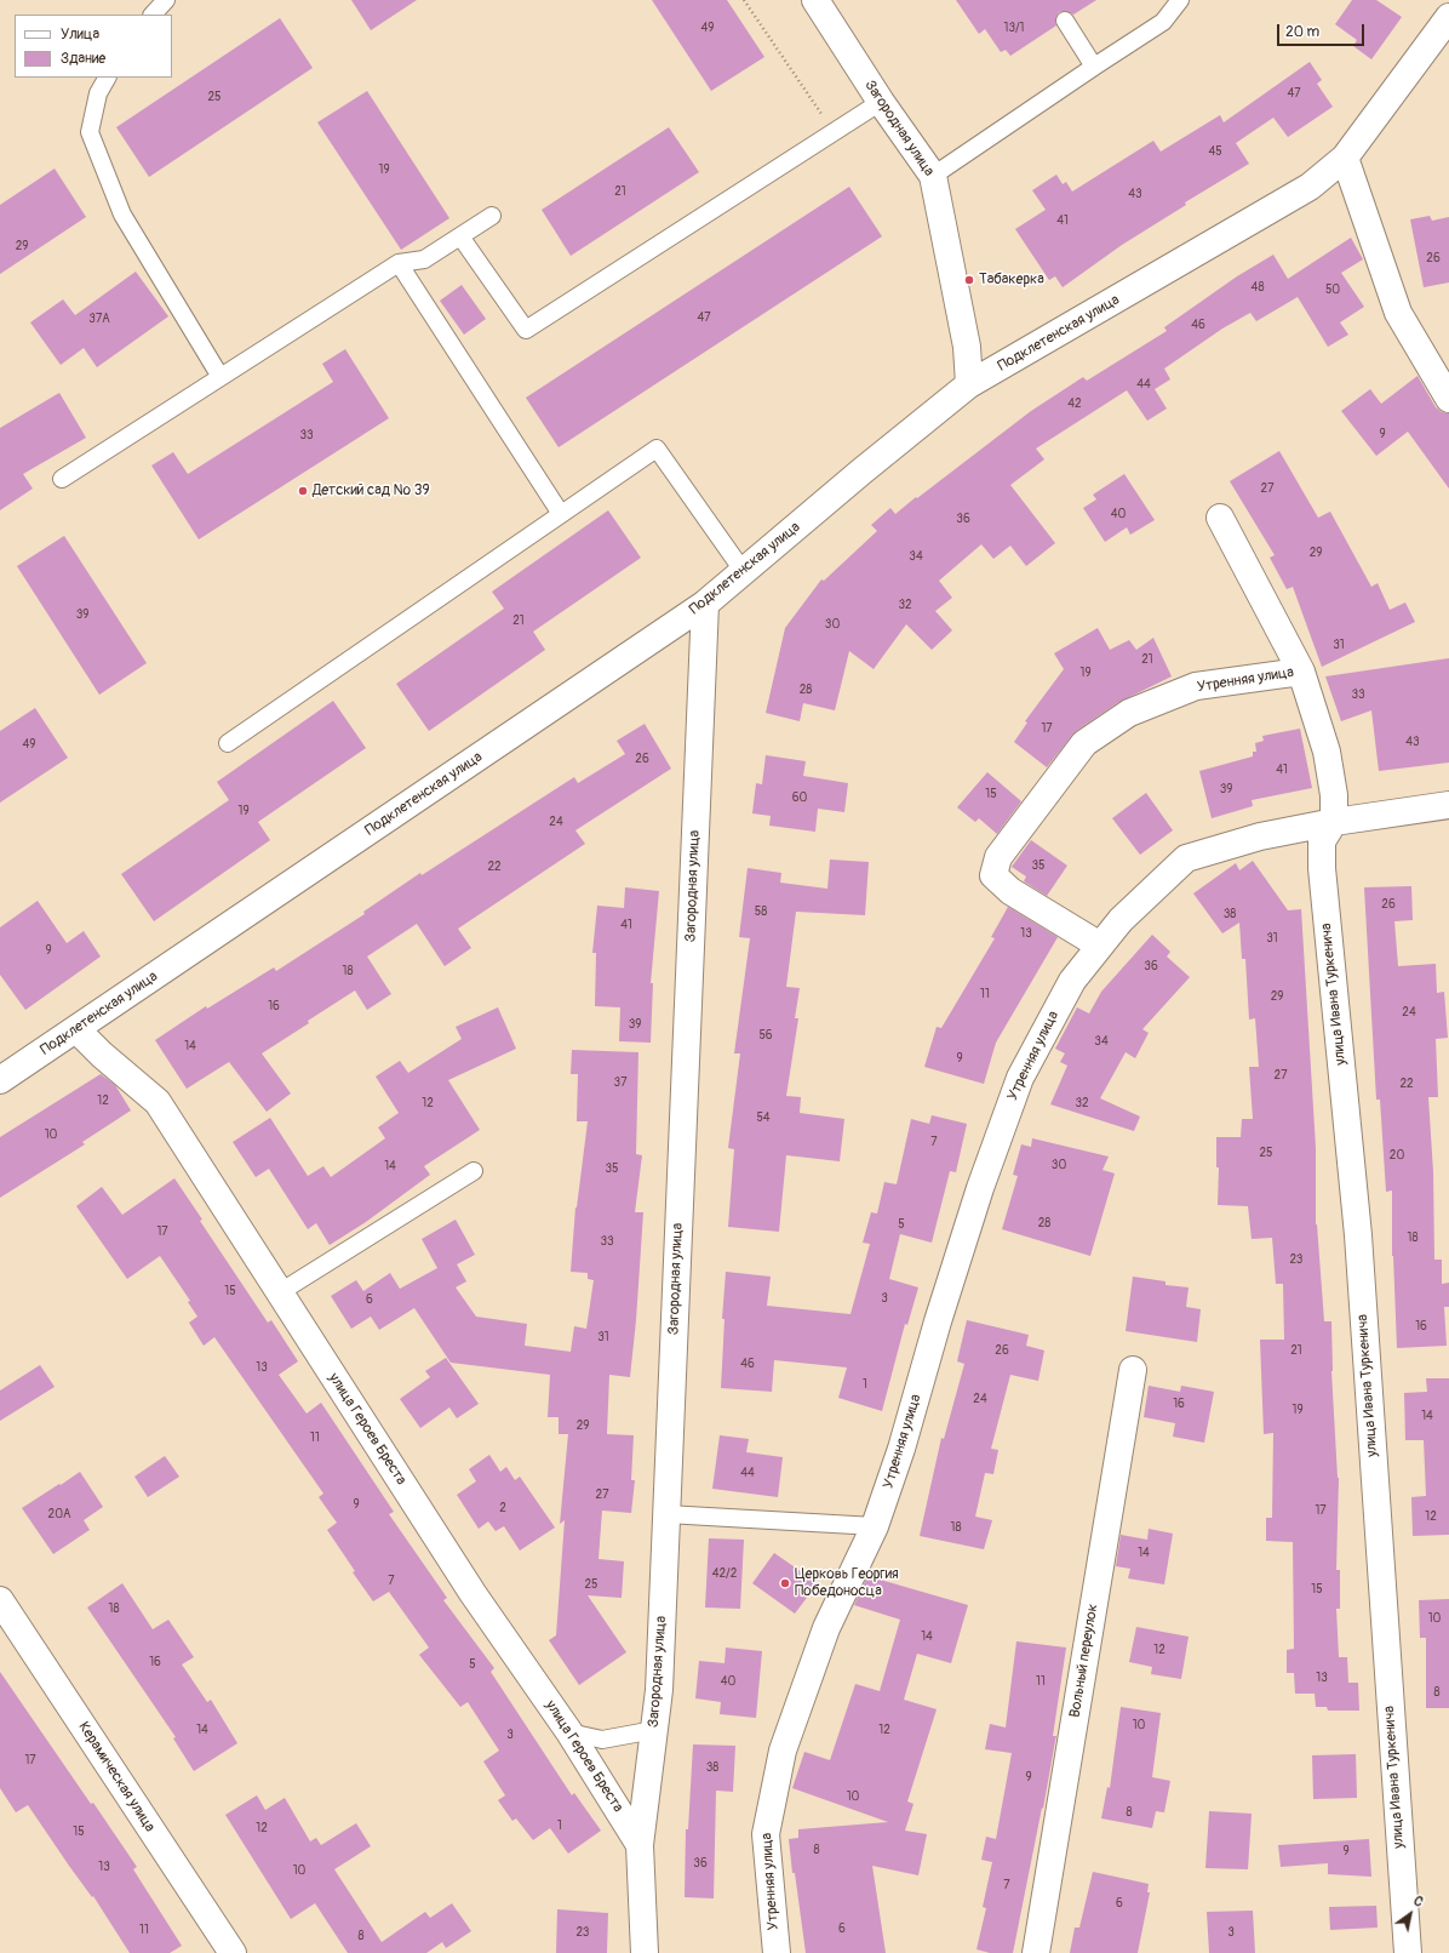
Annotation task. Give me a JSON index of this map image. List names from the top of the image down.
{
  "streets": {
    "street": [
      "Загородная улица",
      "Подклетенская улица",
      "Утренняя улица",
      "улица Ивана Туркенича",
      "улица Героев Бреста",
      "Вольный переулок",
      "Керамическая улица"
    ]
  },
  "crossings": [
    ["Загородная улица", "Подклетенская улица"],
    ["Загородная улица", "улица Героев Бреста"],
    ["Подклетенская улица", "улица Героев Бреста"],
    ["Утренняя улица", "улица Ивана Туркенича"]
  ],
  "places": ["Табакерка", "Детский сад № 39", "Церковь Георгия Победоносца"],
  "house_numbers": [
    "49",
    "13/1",
    "47",
    "25",
    "45",
    "19",
    "21",
    "43",
    "41",
    "29",
    "26",
    "48",
    "50",
    "47",
    "37А",
    "46",
    "44",
    "42",
    "9",
    "33",
    "27",
    "40",
    "36",
    "29",
    "34",
    "32",
    "39",
    "21",
    "30",
    "31",
    "21",
    "19",
    "28",
    "33",
    "17",
    "43",
    "49",
    "26",
    "41",
    "39",
    "15",
    "60",
    "19",
    "24",
    "35",
    "22",
    "26",
    "58",
    "38",
    "41",
    "13",
    "31",
    "9",
    "36",
    "18",
    "11",
    "29",
    "16",
    "24",
    "39",
    "56",
    "34",
    "14",
    "9",
    "27",
    "37",
    "22",
    "12",
    "12",
    "32",
    "54",
    "10",
    "7",
    "25",
    "20",
    "30",
    "14",
    "35",
    "28",
    "5",
    "17",
    "18",
    "33",
    "23",
    "15",
    "3",
    "6",
    "16",
    "31",
    "26",
    "21",
    "46",
    "13",
    "1",
    "24",
    "16",
    "19",
    "14",
    "29",
    "11",
    "44",
    "27",
    "9",
    "2",
    "17",
    "20А",
    "12",
    "18",
    "14",
    "42/2",
    "7",
    "25",
    "15",
    "18",
    "10",
    "14",
    "12",
    "16",
    "5",
    "13",
    "40",
    "11",
    "8",
    "10",
    "14",
    "12",
    "3",
    "17",
    "38",
    "9",
    "10",
    "8",
    "1",
    "12",
    "15",
    "8",
    "9",
    "36",
    "13",
    "10",
    "7",
    "6",
    "6",
    "11",
    "23",
    "3",
    "8"
  ],
  "legend": ["Улица", "Здание"],
  "scale_bar": "20 m",
  "north": "top right"
}
